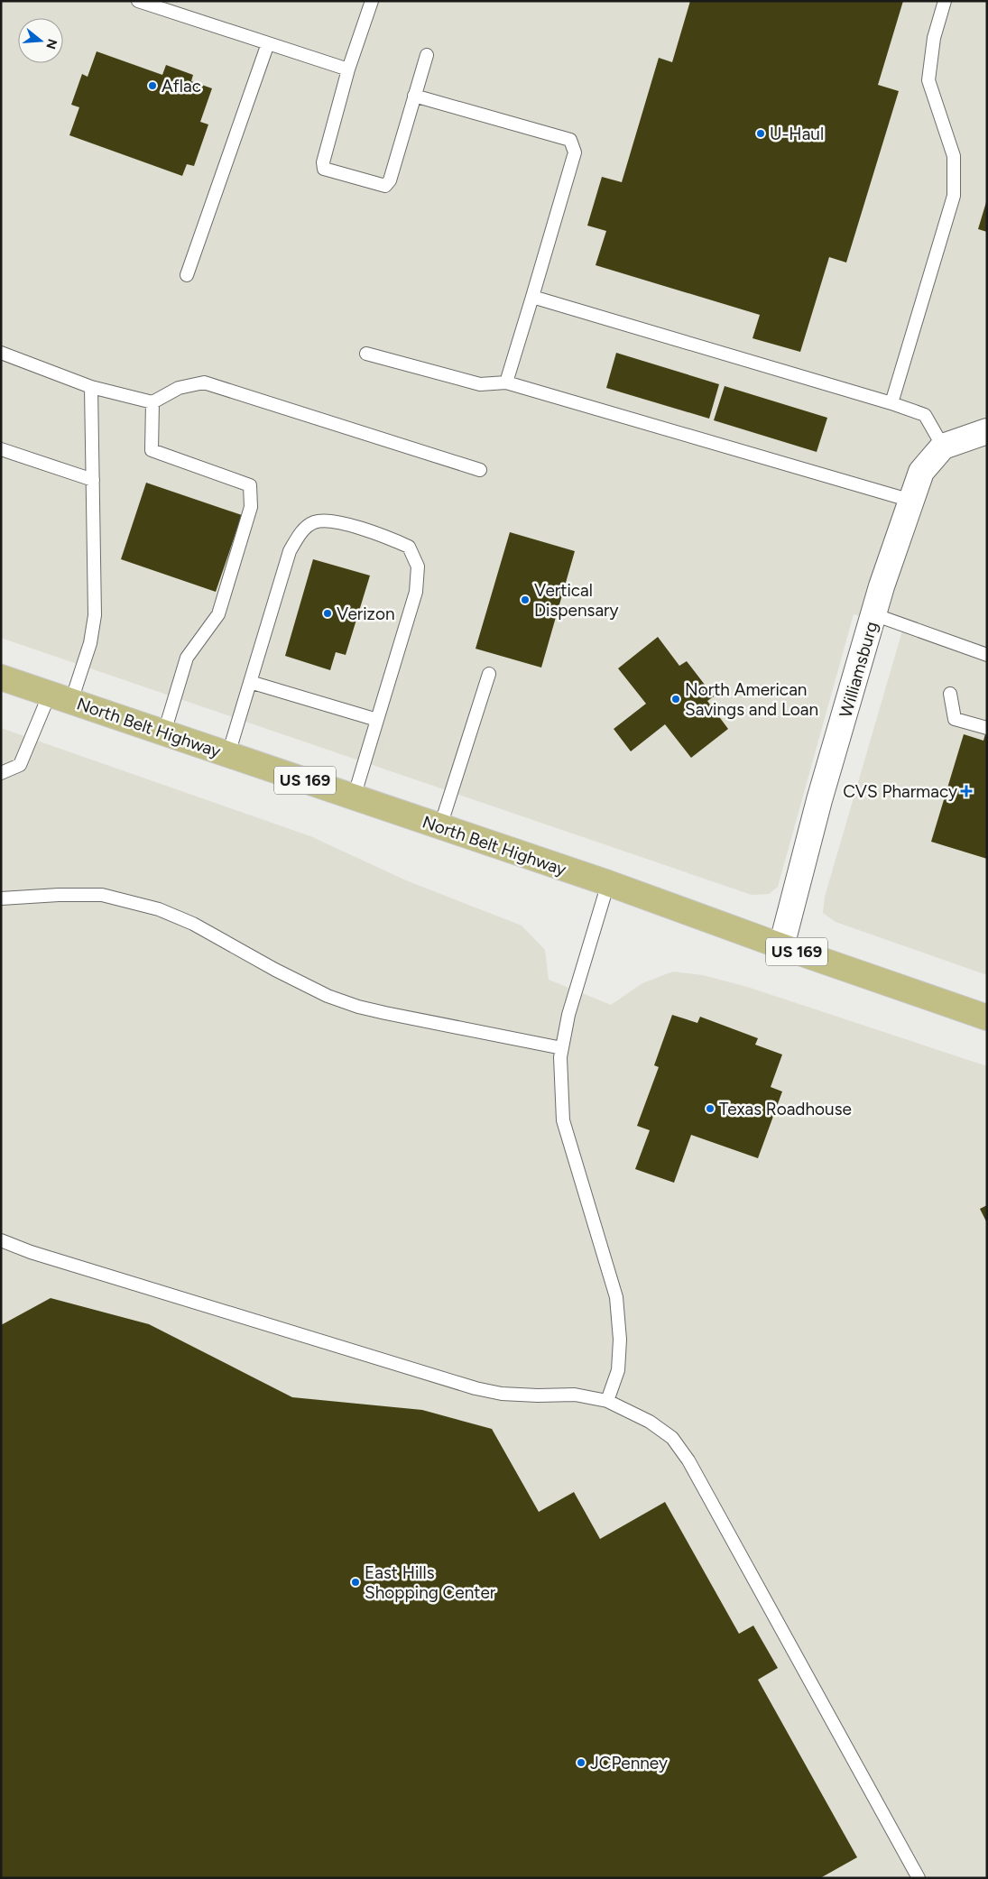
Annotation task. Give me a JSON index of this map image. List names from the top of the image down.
{
  "streets": {
    "main road": ["North Belt Highway", "US 169"],
    "street": ["Williamsburg"]
  },
  "crossings": [
    ["Williamsburg", "North Belt Highway"]
  ],
  "places": {
    "other": [
      "Aflac",
      "U-Haul",
      "Vertical Dispensary",
      "Verizon",
      "North American Savings and Loan",
      "Texas Roadhouse",
      "East Hills Shopping Center",
      "JCPenney"
    ],
    "health": ["CVS Pharmacy"]
  },
  "north": "right"
}
